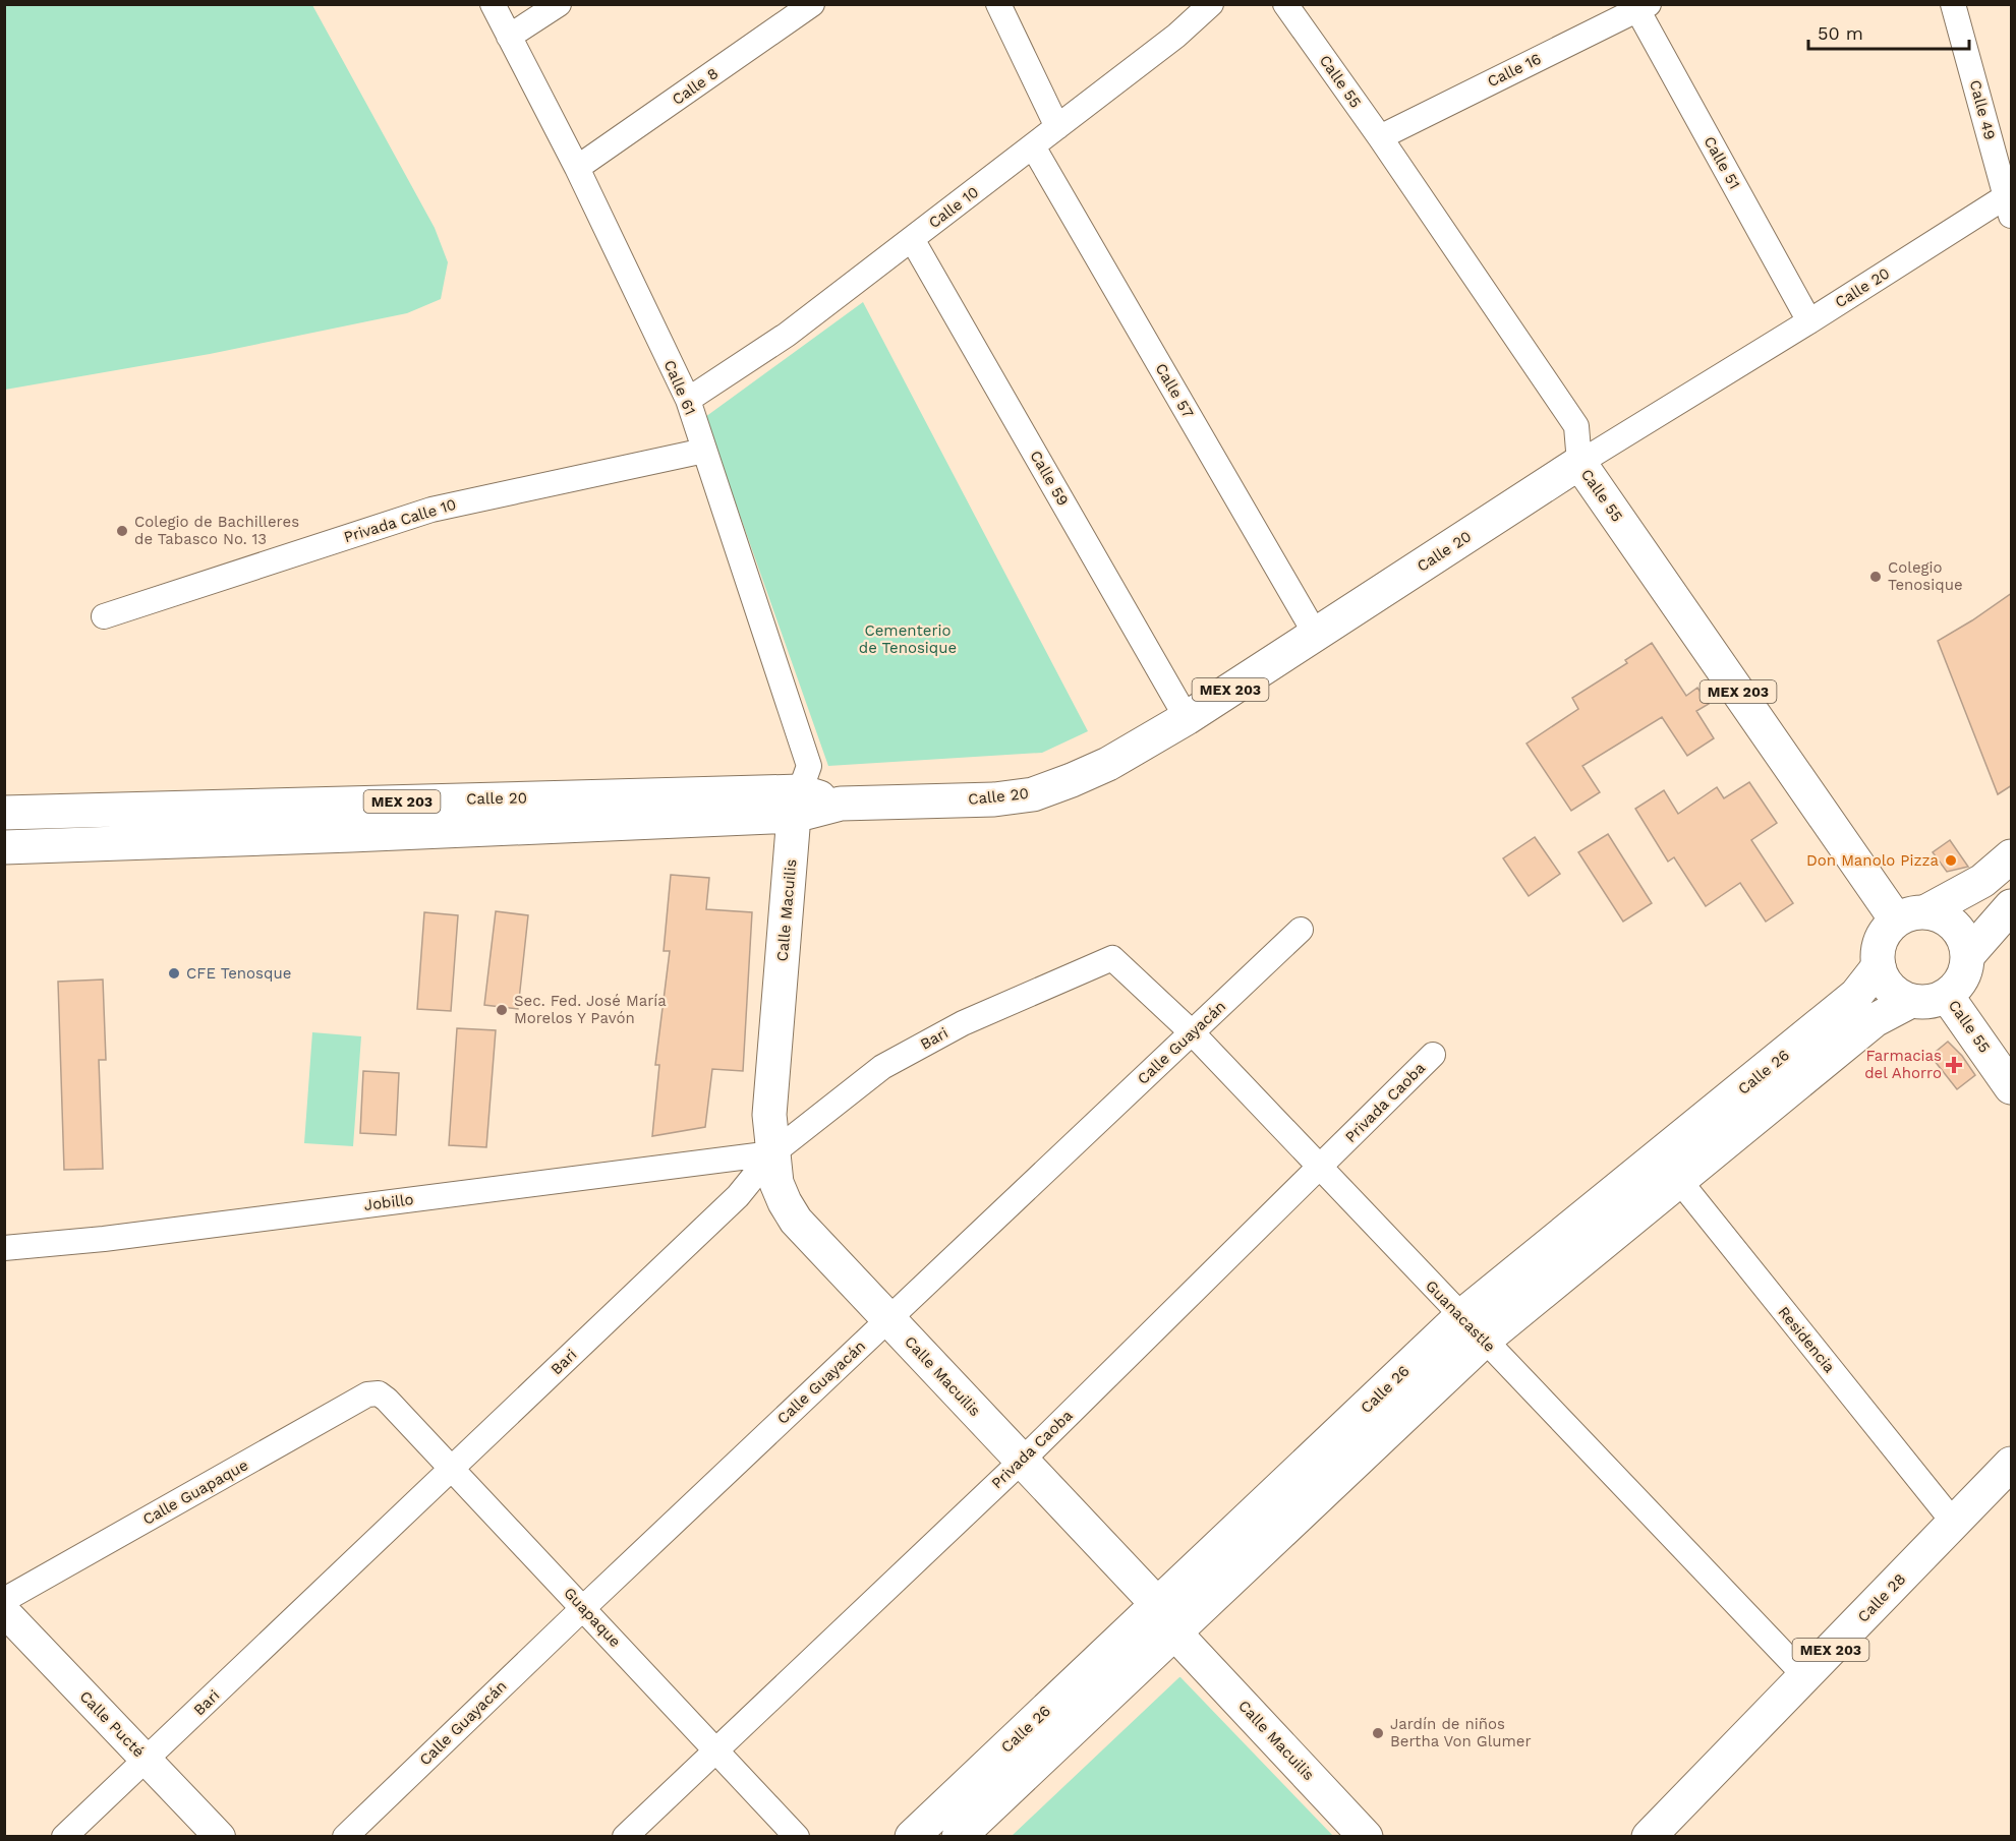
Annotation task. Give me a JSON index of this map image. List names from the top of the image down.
{
  "streets": {
    "main road": [
      "Calle 55",
      "Calle 20",
      "MEX 203",
      "Calle Macuilis",
      "Calle 26",
      "Calle 28"
    ],
    "street": [
      "Calle 16",
      "Calle 8",
      "Calle 49",
      "Calle 51",
      "Calle 10",
      "Calle 61",
      "Calle 57",
      "Calle 59",
      "Privada Calle 10",
      "Bari",
      "Calle Guayacán",
      "Privada Caoba",
      "Jobillo",
      "Guanacastle",
      "Residencia",
      "Calle Guapaque",
      "Guapaque",
      "Calle Pucté"
    ]
  },
  "crossings": [
    ["Calle 16", "Calle 55"],
    ["Calle 16", "Calle 51"],
    ["Calle 55", "Calle 20"],
    ["Calle 55", "MEX 203"],
    ["Calle 55", "Calle 26"],
    ["Calle 8", "Calle 61"],
    ["Calle 49", "Calle 20"],
    ["Calle 51", "Calle 20"],
    ["Calle 10", "Calle 61"],
    ["Calle 10", "Calle 57"],
    ["Calle 10", "Calle 59"],
    ["Calle 20", "Calle 61"],
    ["Calle 20", "Calle 57"],
    ["Calle 20", "Calle 59"],
    ["Calle 20", "Calle Macuilis"],
    ["Calle 61", "Privada Calle 10"],
    ["Calle 61", "Calle Macuilis"],
    ["MEX 203", "Calle 26"],
    ["Calle Macuilis", "Bari"],
    ["Calle Macuilis", "Calle Guayacán"],
    ["Calle Macuilis", "Calle 26"],
    ["Calle Macuilis", "Privada Caoba"],
    ["Calle Macuilis", "Jobillo"],
    ["Bari", "Jobillo"],
    ["Bari", "Guanacastle"],
    ["Bari", "Guapaque"],
    ["Bari", "Calle Pucté"],
    ["Calle Guayacán", "Guanacastle"],
    ["Calle Guayacán", "Guapaque"],
    ["Calle 26", "Guanacastle"],
    ["Calle 26", "Residencia"],
    ["Privada Caoba", "Guanacastle"],
    ["Privada Caoba", "Guapaque"],
    ["Guanacastle", "Calle 28"],
    ["Residencia", "Calle 28"],
    ["Calle Guapaque", "Guapaque"]
  ],
  "parks": ["Cementerio de Tenosique"],
  "places": {
    "other": [
      "Colegio de Bachilleres de Tabasco No. 13",
      "Colegio Tenosique",
      "Don Manolo Pizza",
      "CFE Tenosque",
      "Sec. Fed. José María Morelos Y Pavón",
      "Jardín de niños Bertha Von Glumer"
    ],
    "health": ["Farmacias del Ahorro"]
  },
  "scale_bar": "50 m"
}
